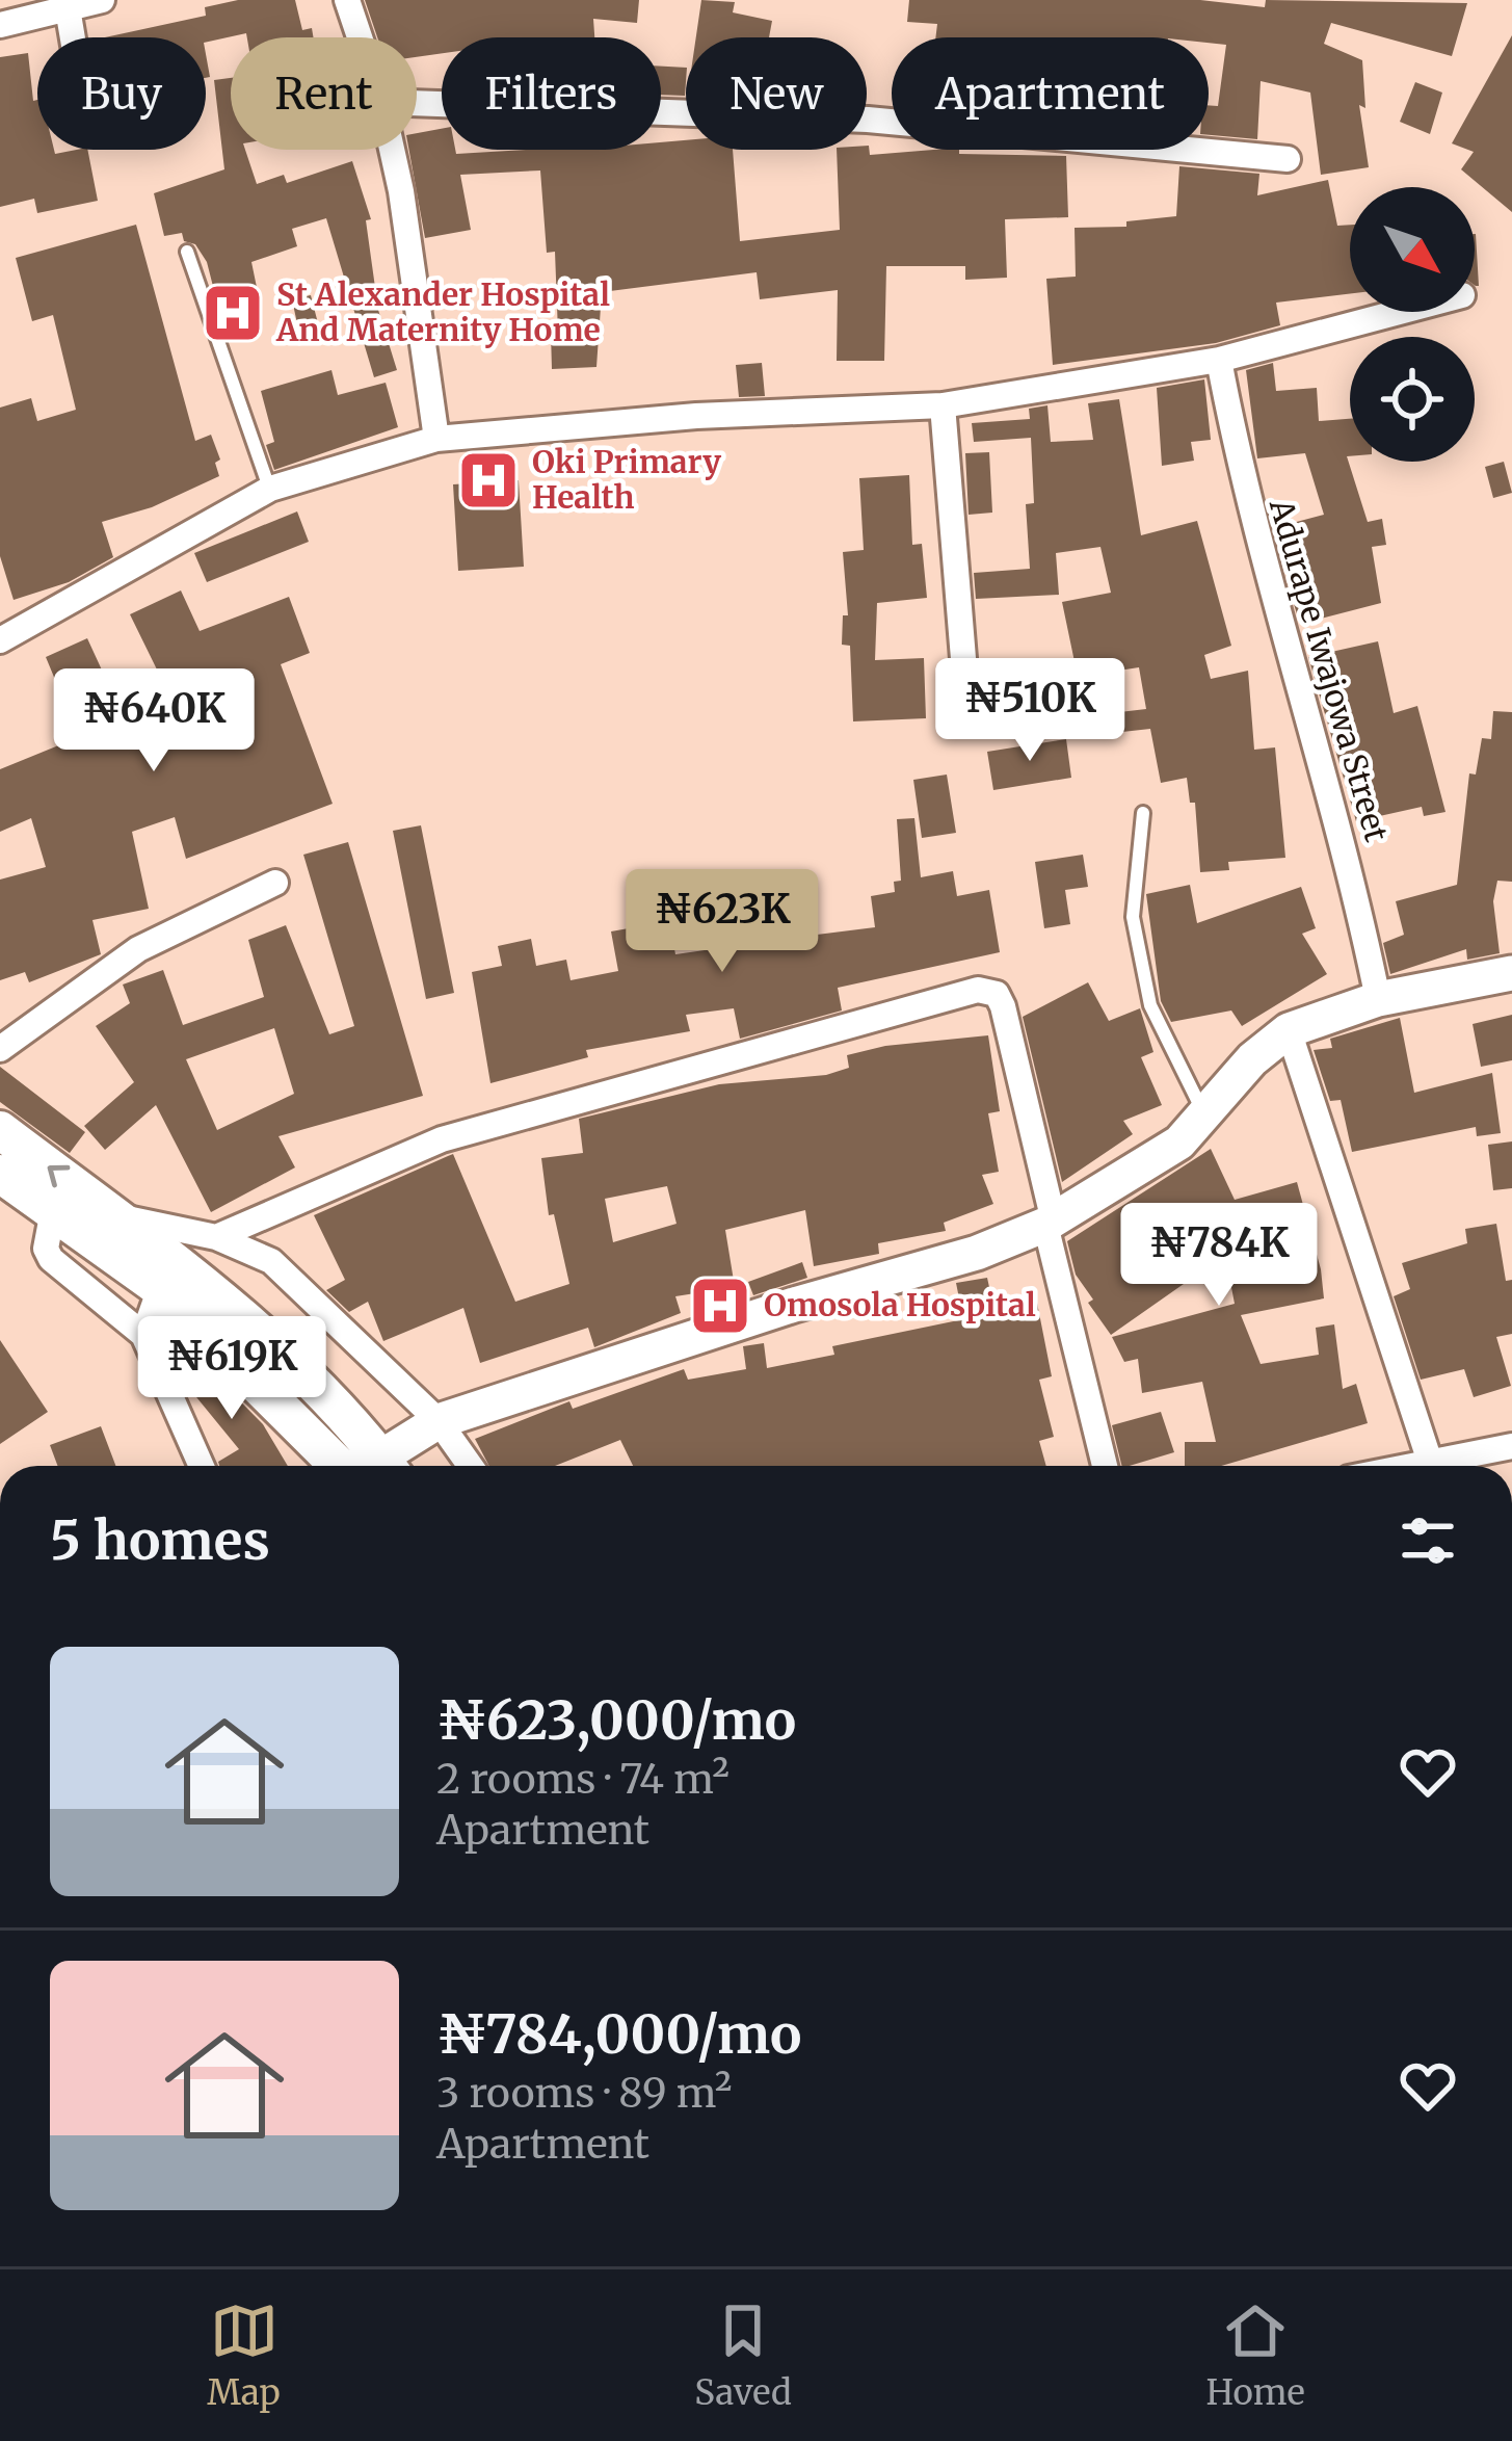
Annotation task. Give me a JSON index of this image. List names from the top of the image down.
{
  "streets": {
    "street": ["Adurape Iwajowa Street"]
  },
  "places": {
    "hospital": ["St Alexander Hospital And Maternity Home", "Oki Primary Health", "Omosola Hospital"]
  },
  "north": "bottom right",
  "page": {
    "chip": [
      "Buy",
      "Rent",
      "Filters",
      "New",
      "Apartment"
    ],
    "price": [
      "₦510K",
      "₦640K",
      "₦623K",
      "₦784K",
      "₦619K"
    ],
    "heading": "5 homes",
    "list": [
      {
        "name": "₦623,000/mo",
        "note": "2 rooms · 74 m² · Apartment"
      },
      {
        "name": "₦784,000/mo",
        "note": "3 rooms · 89 m² · Apartment"
      }
    ],
    "tabs": ["Map", "Saved", "Home"]
  }
}
